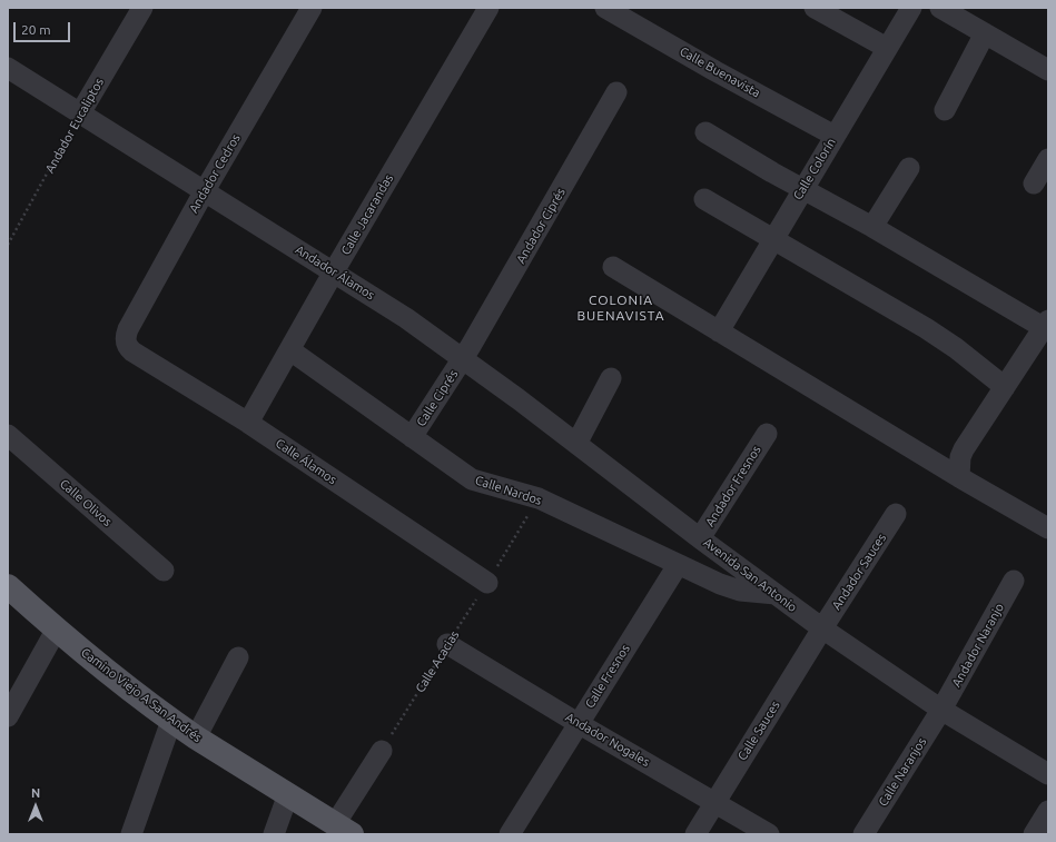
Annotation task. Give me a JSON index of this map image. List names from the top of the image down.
{
  "streets": {
    "main road": ["Camino Viejo A San Andrés"],
    "street": [
      "Calle Buenavista",
      "Andador Eucaliptos",
      "Calle Colorín",
      "Andador Cedros",
      "Calle Jacarandas",
      "Andador Ciprés",
      "Andador Álamos",
      "Calle Ciprés",
      "Calle Álamos",
      "Andador Fresnos",
      "Calle Nardos",
      "Calle Olivos",
      "Andador Sauces",
      "Avenida San Antonio",
      "Andador Naranjo",
      "Calle Fresnos",
      "Calle Sauces",
      "Andador Nogales",
      "Calle Naranjos"
    ],
    "path": ["Calle Acacias"]
  },
  "crossings": [
    ["Calle Buenavista", "Calle Colorín"],
    ["Andador Cedros", "Andador Álamos"],
    ["Andador Cedros", "Calle Álamos"],
    ["Calle Jacarandas", "Andador Álamos"],
    ["Calle Jacarandas", "Calle Álamos"],
    ["Calle Jacarandas", "Calle Nardos"],
    ["Andador Ciprés", "Andador Álamos"],
    ["Andador Ciprés", "Calle Ciprés"],
    ["Andador Ciprés", "Avenida San Antonio"],
    ["Andador Álamos", "Calle Ciprés"],
    ["Andador Álamos", "Avenida San Antonio"],
    ["Calle Ciprés", "Calle Nardos"],
    ["Calle Ciprés", "Avenida San Antonio"],
    ["Calle Álamos", "Calle Acacias"],
    ["Andador Fresnos", "Avenida San Antonio"],
    ["Calle Nardos", "Avenida San Antonio"],
    ["Calle Nardos", "Calle Acacias"],
    ["Calle Nardos", "Calle Fresnos"],
    ["Andador Sauces", "Avenida San Antonio"],
    ["Andador Sauces", "Calle Sauces"],
    ["Avenida San Antonio", "Andador Naranjo"],
    ["Avenida San Antonio", "Calle Sauces"],
    ["Avenida San Antonio", "Calle Naranjos"],
    ["Andador Naranjo", "Calle Naranjos"],
    ["Calle Acacias", "Andador Nogales"],
    ["Calle Fresnos", "Andador Nogales"],
    ["Calle Sauces", "Andador Nogales"]
  ],
  "districts": ["COLONIA BUENAVISTA"],
  "scale_bar": "20 m",
  "north": "top"
}
